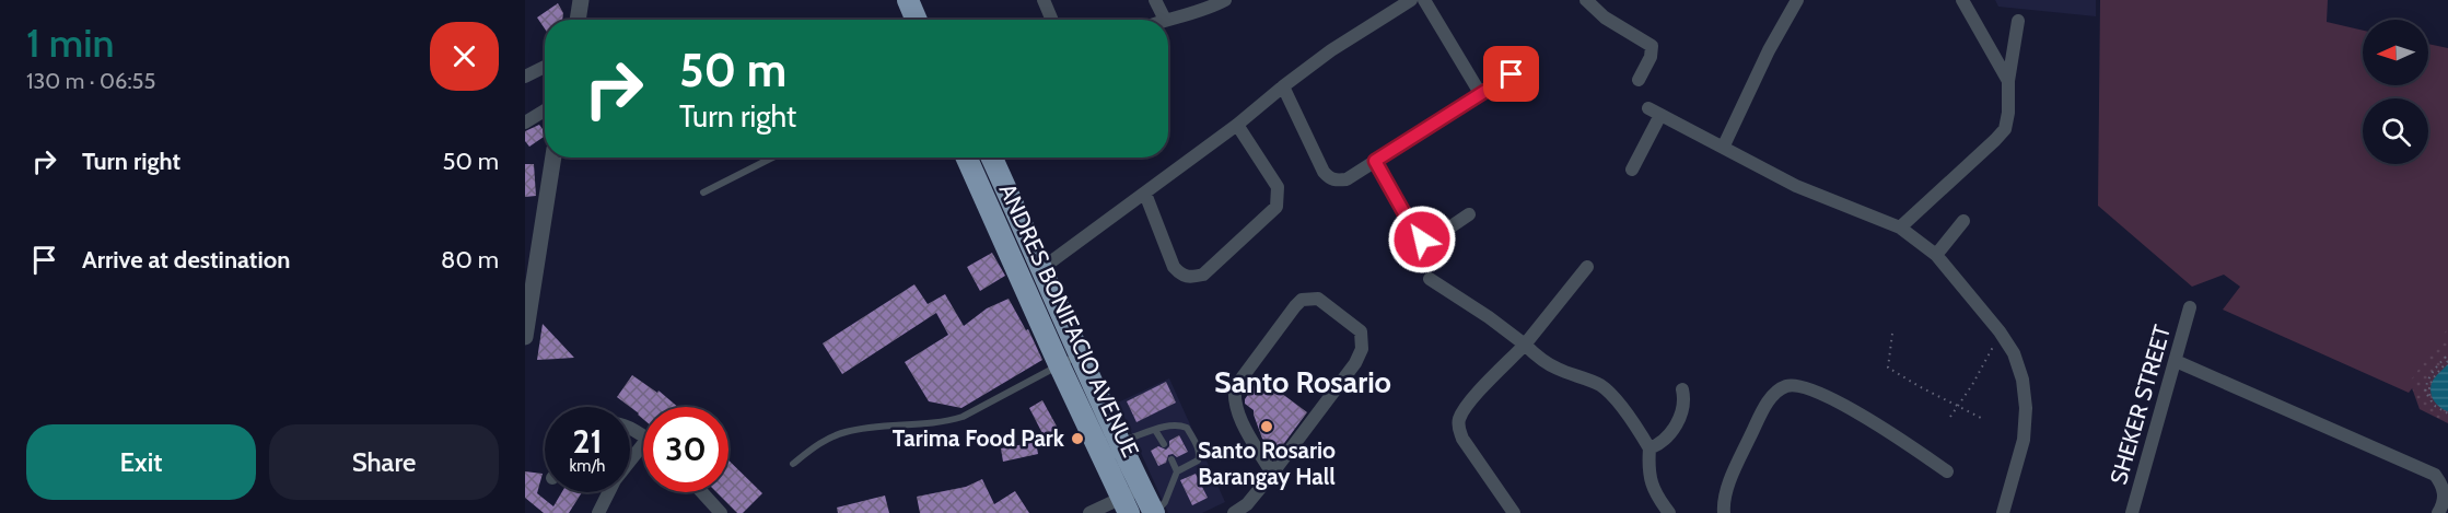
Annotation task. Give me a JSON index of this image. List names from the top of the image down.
{
  "streets": {
    "highway": ["ANDRES BONIFACIO AVENUE"],
    "street": ["SHEKER STREET"]
  },
  "districts": ["Santo Rosario"],
  "places": ["Santo Rosario Barangay Hall", "Tarima Food Park"],
  "north": "left",
  "page": {
    "heading": ["1 min", "130 m · 06:55"],
    "turn": ["50 m", "Turn right"],
    "list": [
      {
        "name": "Turn right",
        "value": "50 m"
      },
      {
        "name": "Arrive at destination",
        "value": "80 m"
      }
    ],
    "speed": "21 km/h",
    "limit": "30",
    "buttons": ["Exit", "Share"]
  }
}
